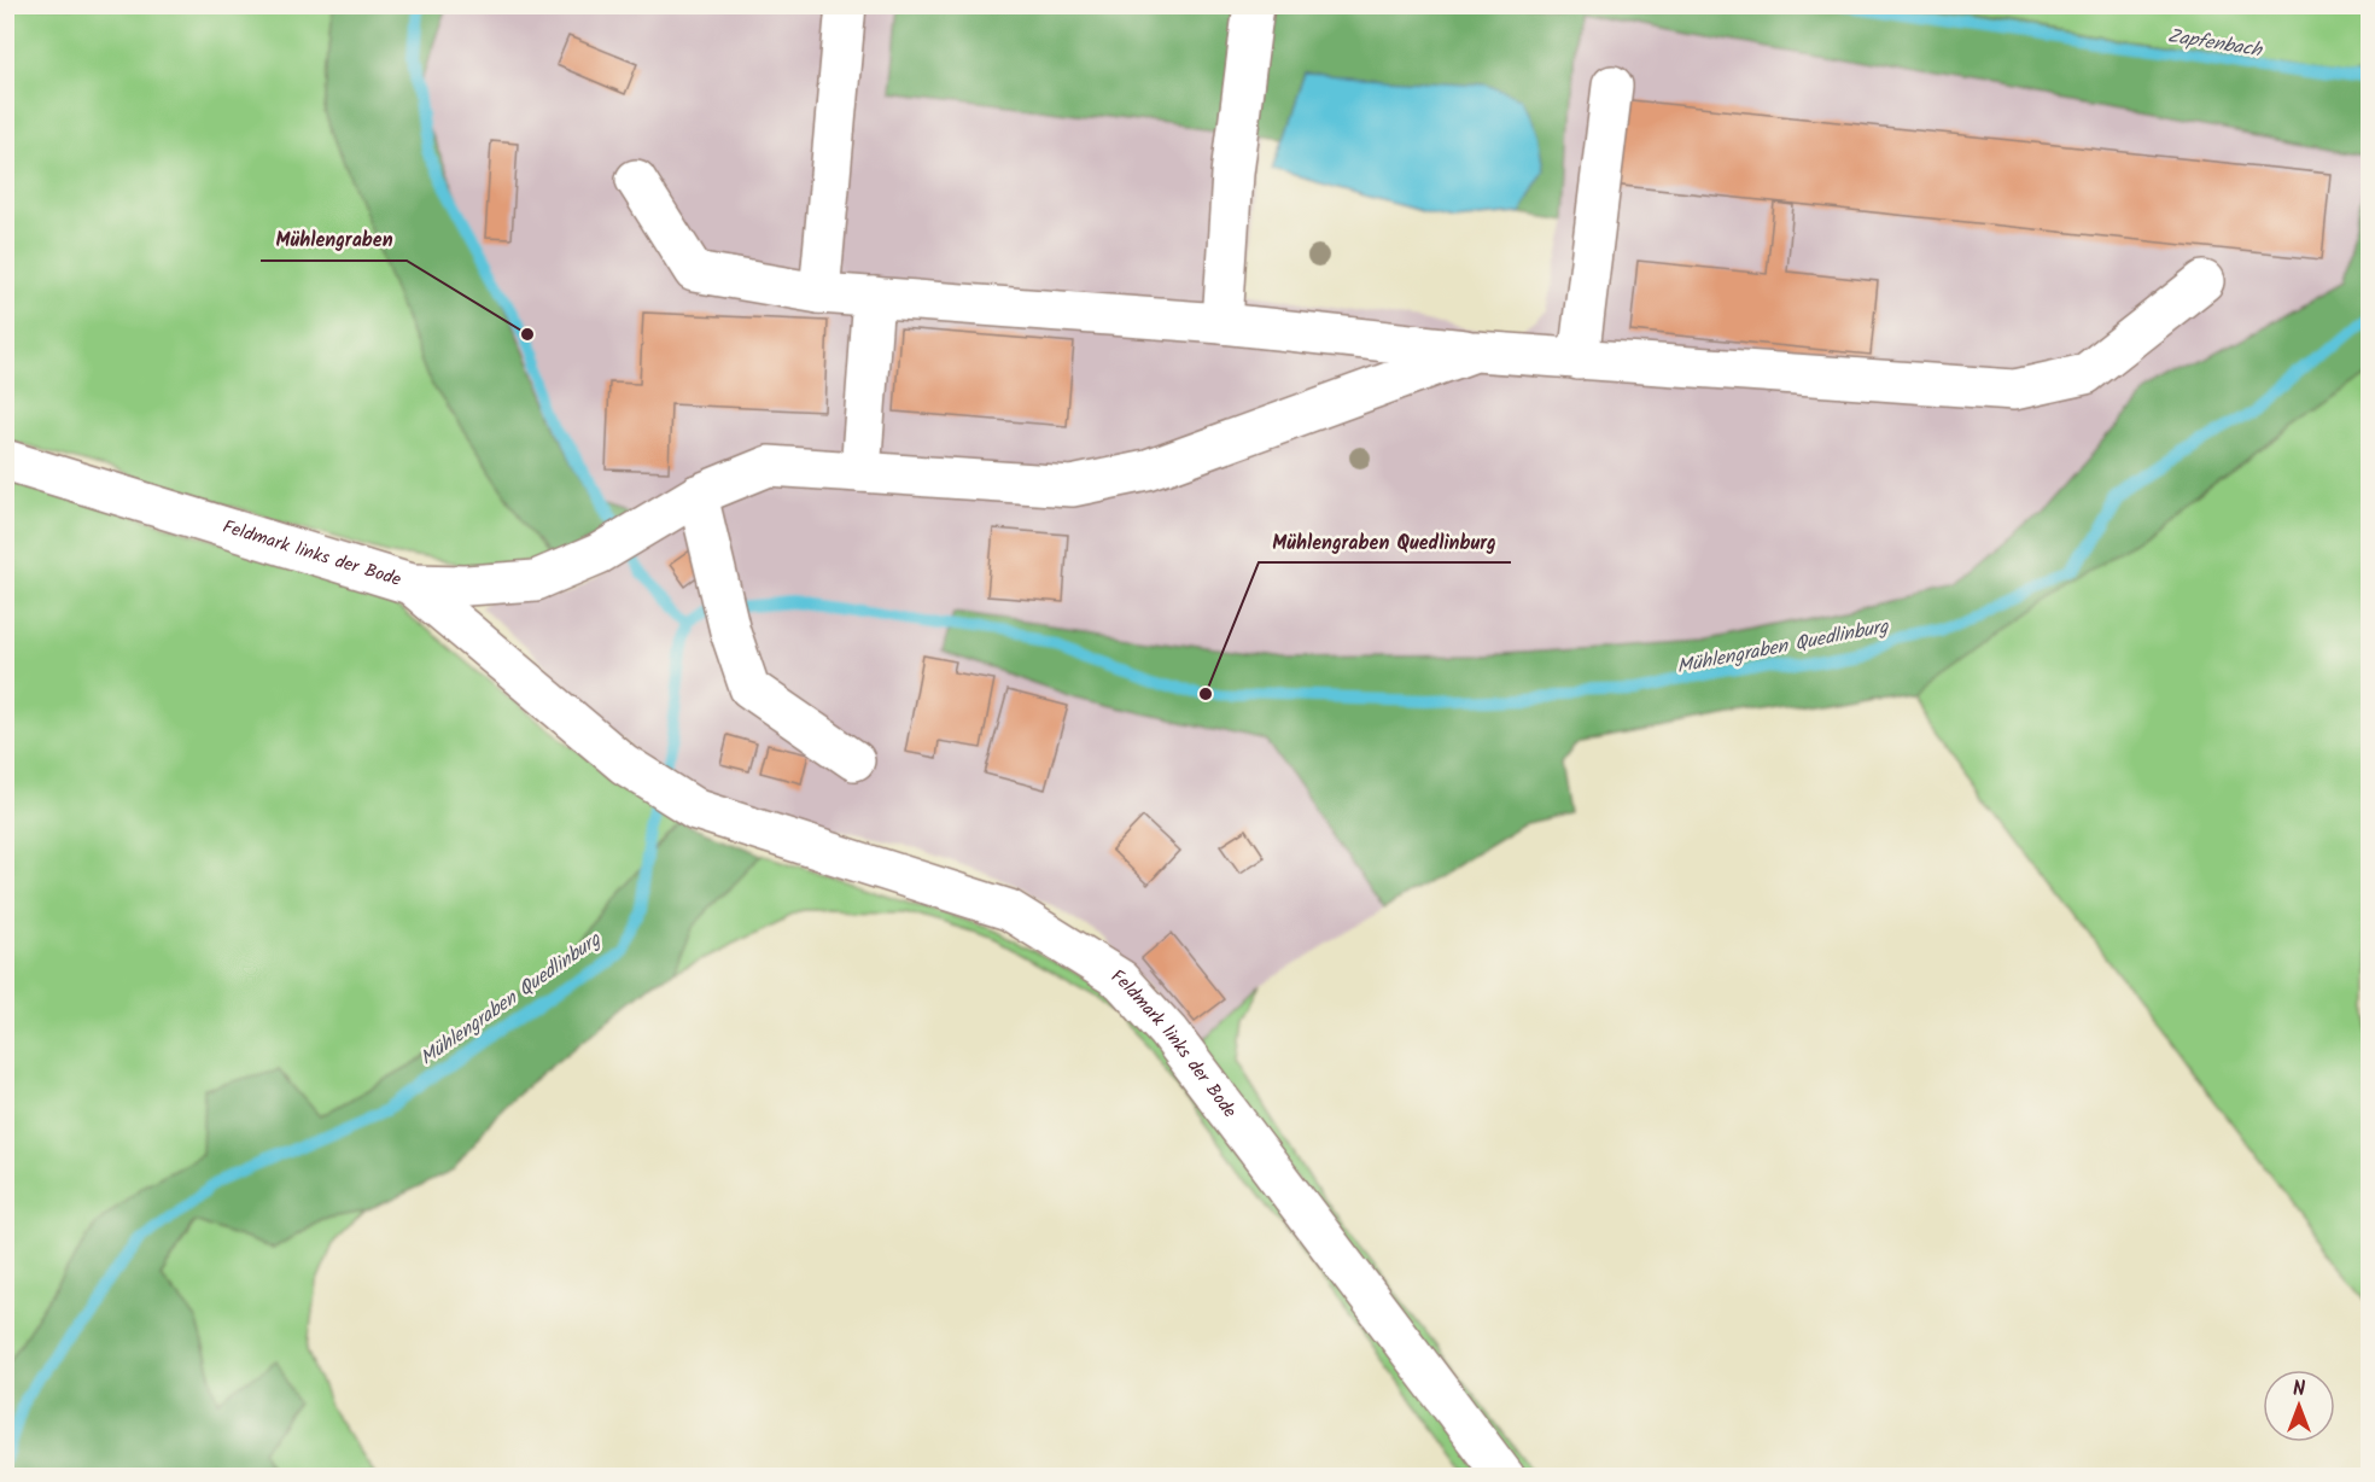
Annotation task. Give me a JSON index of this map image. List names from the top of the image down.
{
  "streets": {
    "lane": ["Feldmark links der Bode"]
  },
  "water": ["Zapfenbach", "Mühlengraben Quedlinburg"],
  "places": ["Mühlengraben", "Mühlengraben Quedlinburg"],
  "north": "top"
}
